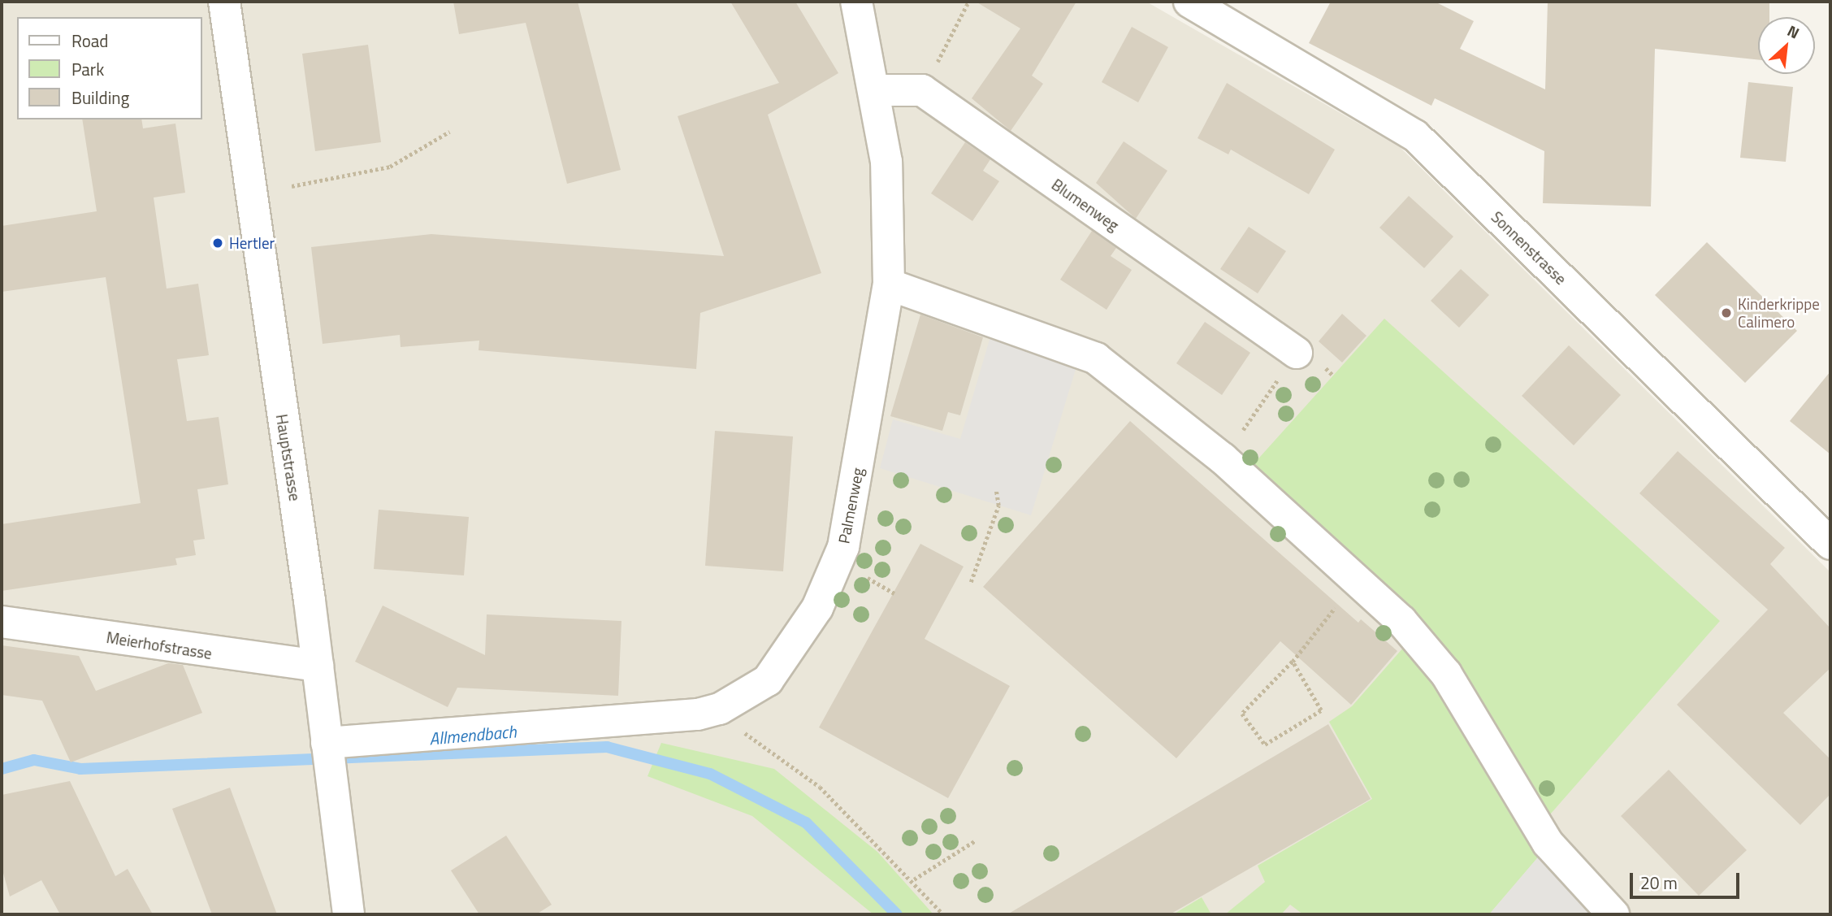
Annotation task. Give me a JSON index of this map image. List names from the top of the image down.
{
  "streets": {
    "street": [
      "Blumenweg",
      "Sonnenstrasse",
      "Hauptstrasse",
      "Palmenweg",
      "Meierhofstrasse"
    ]
  },
  "crossings": [
    ["Hauptstrasse", "Palmenweg"],
    ["Hauptstrasse", "Meierhofstrasse"]
  ],
  "water": ["Allmendbach"],
  "places": ["Hertler", "Kinderkrippe Calimero"],
  "legend": ["Road", "Park", "Building"],
  "scale_bar": "20 m",
  "north": "top right"
}
